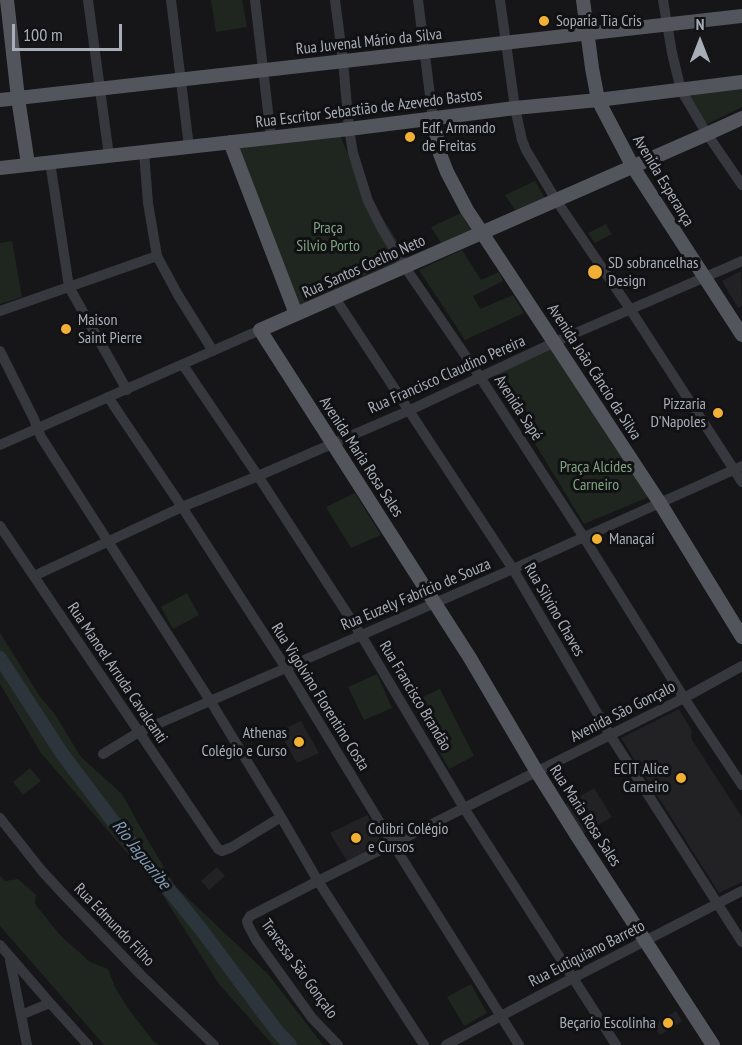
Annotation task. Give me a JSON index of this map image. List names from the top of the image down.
{
  "streets": {
    "main road": [
      "Rua Juvenal Mário da Silva",
      "Rua Escritor Sebastião de Azevedo Bastos",
      "Avenida Esperança",
      "Rua Santos Coelho Neto",
      "Avenida João Câncio da Silva",
      "Avenida Maria Rosa Sales",
      "Rua Maria Rosa Sales"
    ],
    "street": [
      "Rua Francisco Claudino Pereira",
      "Avenida Sapé",
      "Rua Euzely Fabrício de Souza",
      "Rua Silvino Chaves",
      "Rua Manoel Arruda Cavalcanti",
      "Rua Francisco Brandão",
      "Rua Vigolvino Florentino Costa",
      "Avenida São Gonçalo",
      "Rua Edmundo Filho",
      "Rua Eutiquiano Barreto",
      "Travessa São Gonçalo"
    ]
  },
  "crossings": [
    ["Rua Juvenal Mário da Silva", "Avenida Esperança"],
    ["Rua Juvenal Mário da Silva", "Avenida Sapé"],
    ["Rua Escritor Sebastião de Azevedo Bastos", "Avenida Esperança"],
    ["Rua Escritor Sebastião de Azevedo Bastos", "Avenida João Câncio da Silva"],
    ["Rua Escritor Sebastião de Azevedo Bastos", "Avenida Sapé"],
    ["Avenida Esperança", "Rua Santos Coelho Neto"],
    ["Avenida Esperança", "Rua Francisco Claudino Pereira"],
    ["Rua Santos Coelho Neto", "Avenida João Câncio da Silva"],
    ["Rua Santos Coelho Neto", "Avenida Sapé"],
    ["Rua Santos Coelho Neto", "Avenida Maria Rosa Sales"],
    ["Rua Santos Coelho Neto", "Rua Silvino Chaves"],
    ["Rua Santos Coelho Neto", "Rua Francisco Brandão"],
    ["Rua Santos Coelho Neto", "Rua Vigolvino Florentino Costa"],
    ["Avenida João Câncio da Silva", "Rua Francisco Claudino Pereira"],
    ["Avenida João Câncio da Silva", "Rua Euzely Fabrício de Souza"],
    ["Rua Francisco Claudino Pereira", "Avenida Sapé"],
    ["Rua Francisco Claudino Pereira", "Avenida Maria Rosa Sales"],
    ["Rua Francisco Claudino Pereira", "Rua Silvino Chaves"],
    ["Rua Francisco Claudino Pereira", "Rua Manoel Arruda Cavalcanti"],
    ["Rua Francisco Claudino Pereira", "Rua Francisco Brandão"],
    ["Rua Francisco Claudino Pereira", "Rua Vigolvino Florentino Costa"],
    ["Avenida Sapé", "Rua Euzely Fabrício de Souza"],
    ["Avenida Sapé", "Avenida São Gonçalo"],
    ["Avenida Maria Rosa Sales", "Rua Euzely Fabrício de Souza"],
    ["Avenida Maria Rosa Sales", "Rua Maria Rosa Sales"],
    ["Rua Euzely Fabrício de Souza", "Rua Silvino Chaves"],
    ["Rua Euzely Fabrício de Souza", "Rua Manoel Arruda Cavalcanti"],
    ["Rua Euzely Fabrício de Souza", "Rua Francisco Brandão"],
    ["Rua Euzely Fabrício de Souza", "Rua Vigolvino Florentino Costa"],
    ["Rua Euzely Fabrício de Souza", "Rua Maria Rosa Sales"],
    ["Rua Silvino Chaves", "Avenida São Gonçalo"],
    ["Rua Silvino Chaves", "Rua Eutiquiano Barreto"],
    ["Rua Francisco Brandão", "Avenida São Gonçalo"],
    ["Rua Francisco Brandão", "Rua Eutiquiano Barreto"],
    ["Rua Vigolvino Florentino Costa", "Avenida São Gonçalo"],
    ["Rua Vigolvino Florentino Costa", "Rua Eutiquiano Barreto"],
    ["Avenida São Gonçalo", "Rua Maria Rosa Sales"],
    ["Avenida São Gonçalo", "Travessa São Gonçalo"],
    ["Rua Maria Rosa Sales", "Rua Eutiquiano Barreto"]
  ],
  "water": ["Rio Jaguaribe"],
  "parks": ["Praça Silvio Porto", "Praça Alcides Carneiro"],
  "places": [
    "Soparia Tia Cris",
    "Edf. Armando de Freitas",
    "SD sobrancelhas Design",
    "Maison Saint Pierre",
    "Pizzaria D'Napoles",
    "Manaçaí",
    "Athenas Colégio e Curso",
    "ECIT Alice Carneiro",
    "Colibri Colégio e Cursos",
    "Beçario Escolinha"
  ],
  "scale_bar": "100 m",
  "north": "top"
}
